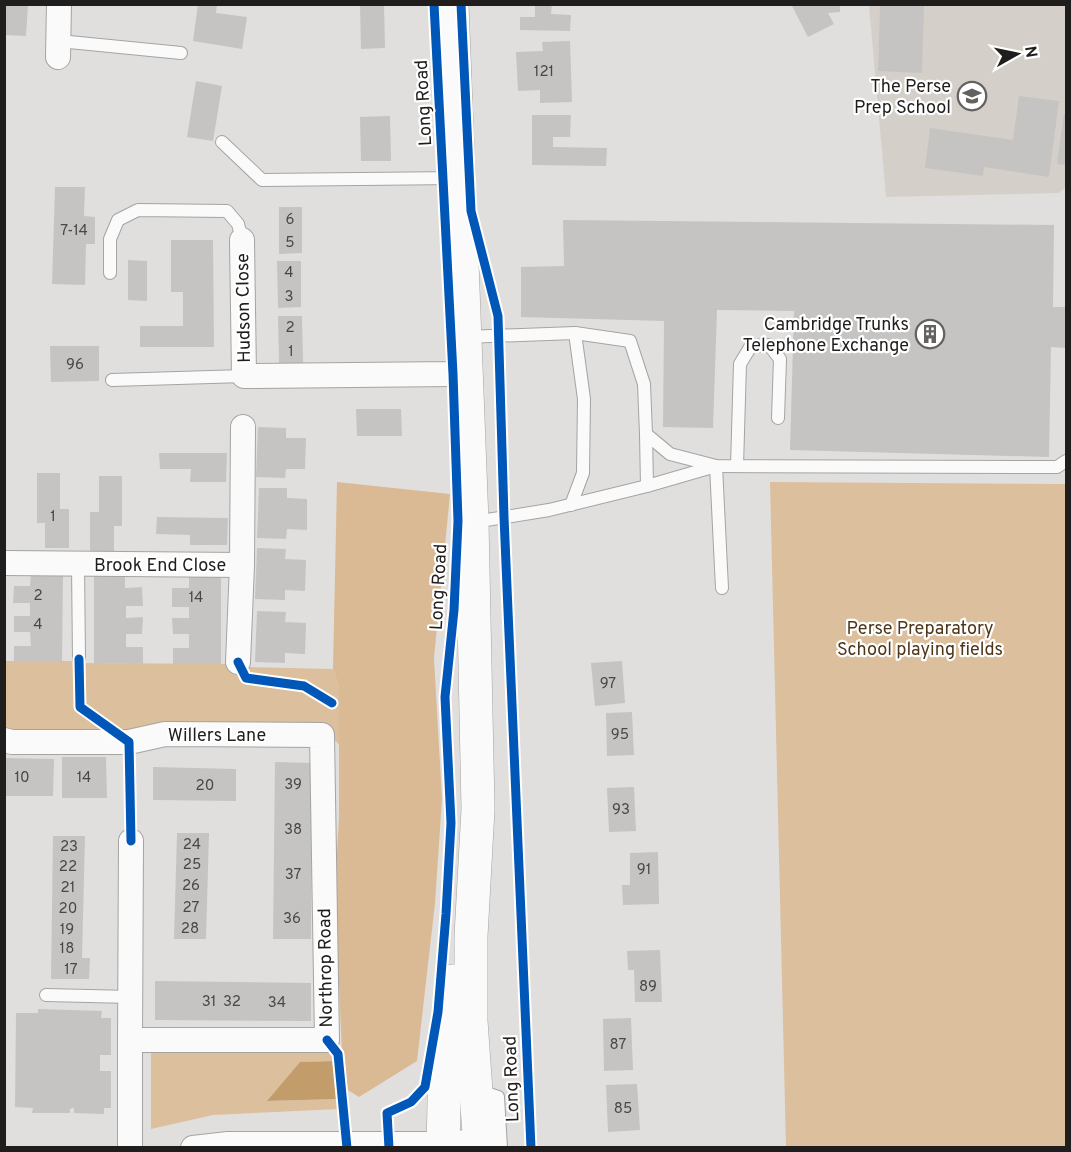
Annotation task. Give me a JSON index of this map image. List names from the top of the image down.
{
  "streets": {
    "main road": ["Long Road"],
    "street": [
      "Hudson Close",
      "Brook End Close",
      "Willers Lane",
      "Northrop Road"
    ]
  },
  "crossings": [
    ["Willers Lane", "Northrop Road"]
  ],
  "parks": ["Perse Preparatory School playing fields"],
  "places": {
    "school or university": ["The Perse Prep School"],
    "building": ["Cambridge Trunks Telephone Exchange"]
  },
  "house_numbers": [
    "121",
    "6",
    "7-14",
    "5",
    "4",
    "3",
    "2",
    "1",
    "96",
    "1",
    "2",
    "14",
    "4",
    "97",
    "95",
    "10",
    "14",
    "39",
    "20",
    "93",
    "38",
    "24",
    "23",
    "25",
    "22",
    "91",
    "37",
    "26",
    "21",
    "27",
    "20",
    "36",
    "28",
    "19",
    "18",
    "17",
    "89",
    "31",
    "32",
    "34",
    "87",
    "85"
  ],
  "north": "right"
}
